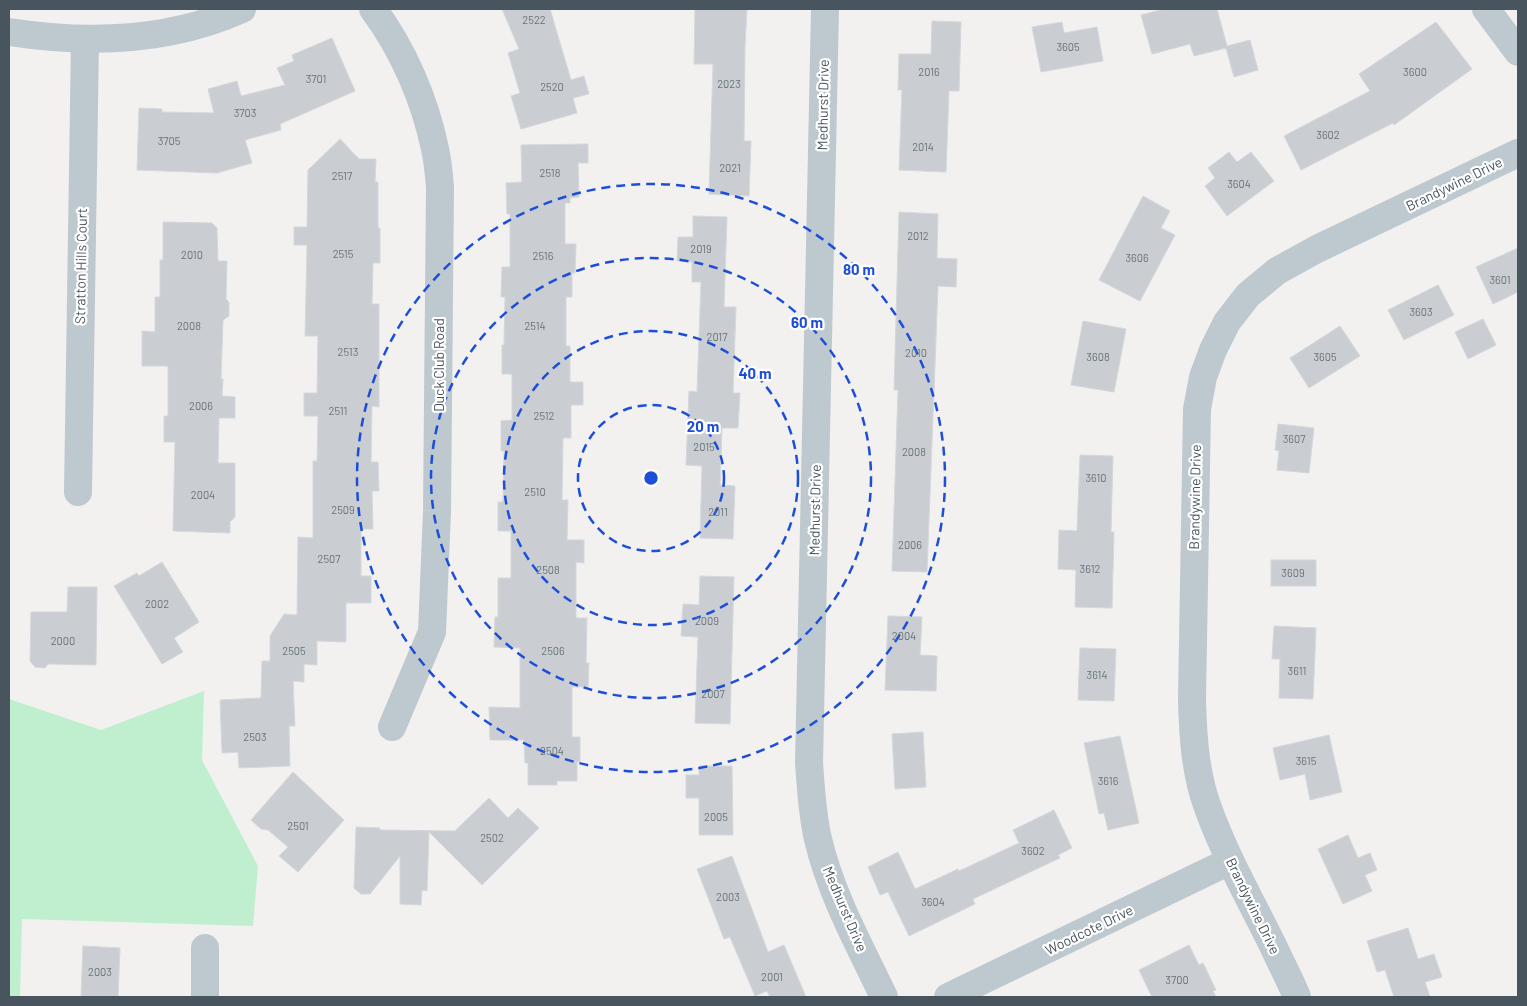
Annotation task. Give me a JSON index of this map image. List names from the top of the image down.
{
  "streets": {
    "street": [
      "Medhurst Drive",
      "Brandywine Drive",
      "Stratton Hills Court",
      "Duck Club Road",
      "Woodcote Drive"
    ]
  },
  "crossings": [
    ["Brandywine Drive", "Woodcote Drive"]
  ],
  "house_numbers": [
    "2522",
    "3605",
    "2016",
    "3600",
    "3701",
    "2023",
    "2520",
    "3703",
    "3602",
    "3705",
    "2014",
    "2021",
    "2518",
    "2517",
    "3604",
    "2012",
    "2019",
    "2515",
    "2010",
    "2516",
    "3606",
    "3601",
    "3603",
    "2008",
    "2514",
    "2017",
    "2513",
    "2010",
    "3608",
    "3605",
    "2006",
    "2511",
    "2512",
    "3607",
    "2015",
    "2008",
    "3610",
    "2510",
    "2004",
    "2509",
    "2011",
    "2006",
    "2507",
    "3612",
    "2508",
    "3609",
    "2002",
    "2009",
    "2004",
    "2000",
    "2505",
    "2506",
    "3611",
    "3614",
    "2007",
    "2503",
    "2504",
    "3615",
    "3616",
    "2005",
    "2501",
    "2502",
    "3602",
    "2003",
    "3604",
    "2003",
    "2001",
    "3700"
  ],
  "rings": [
    "80 m",
    "60 m",
    "40 m",
    "20 m"
  ]
}
